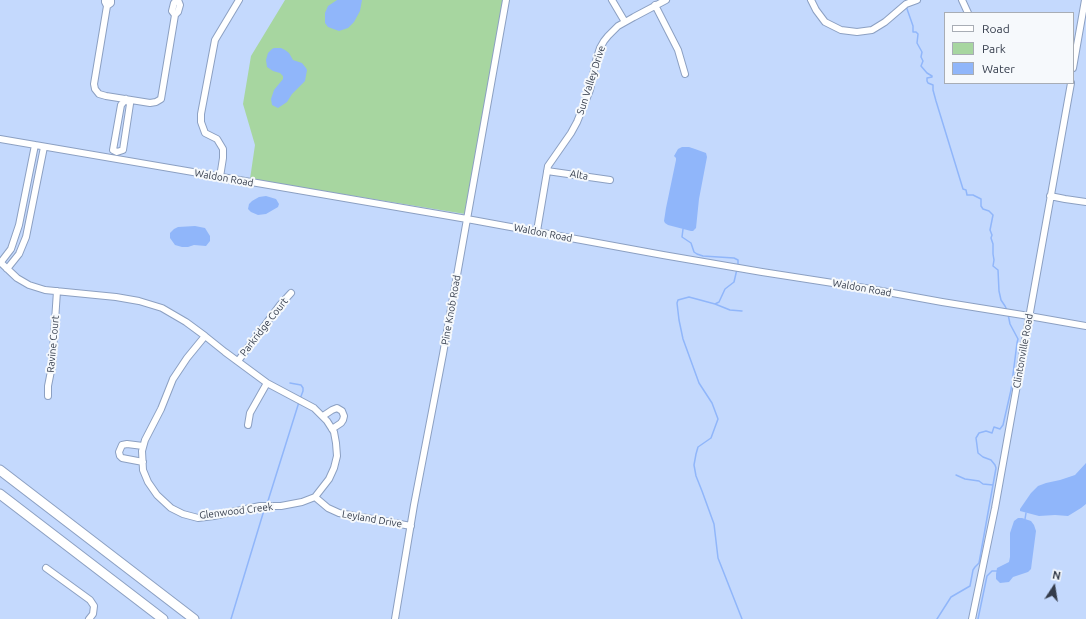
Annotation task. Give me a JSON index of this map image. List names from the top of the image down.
{
  "streets": {
    "street": [
      "Sun Valley Drive",
      "Alta",
      "Waldon Road",
      "Pine Knob Road",
      "Parkridge Court",
      "Ravine Court",
      "Clintonville Road",
      "Glenwood Creek",
      "Leyland Drive"
    ]
  },
  "crossings": [
    ["Sun Valley Drive", "Alta"],
    ["Sun Valley Drive", "Waldon Road"],
    ["Waldon Road", "Pine Knob Road"],
    ["Waldon Road", "Clintonville Road"],
    ["Pine Knob Road", "Leyland Drive"],
    ["Glenwood Creek", "Leyland Drive"]
  ],
  "legend": ["Road", "Park", "Water"],
  "north": "top"
}
